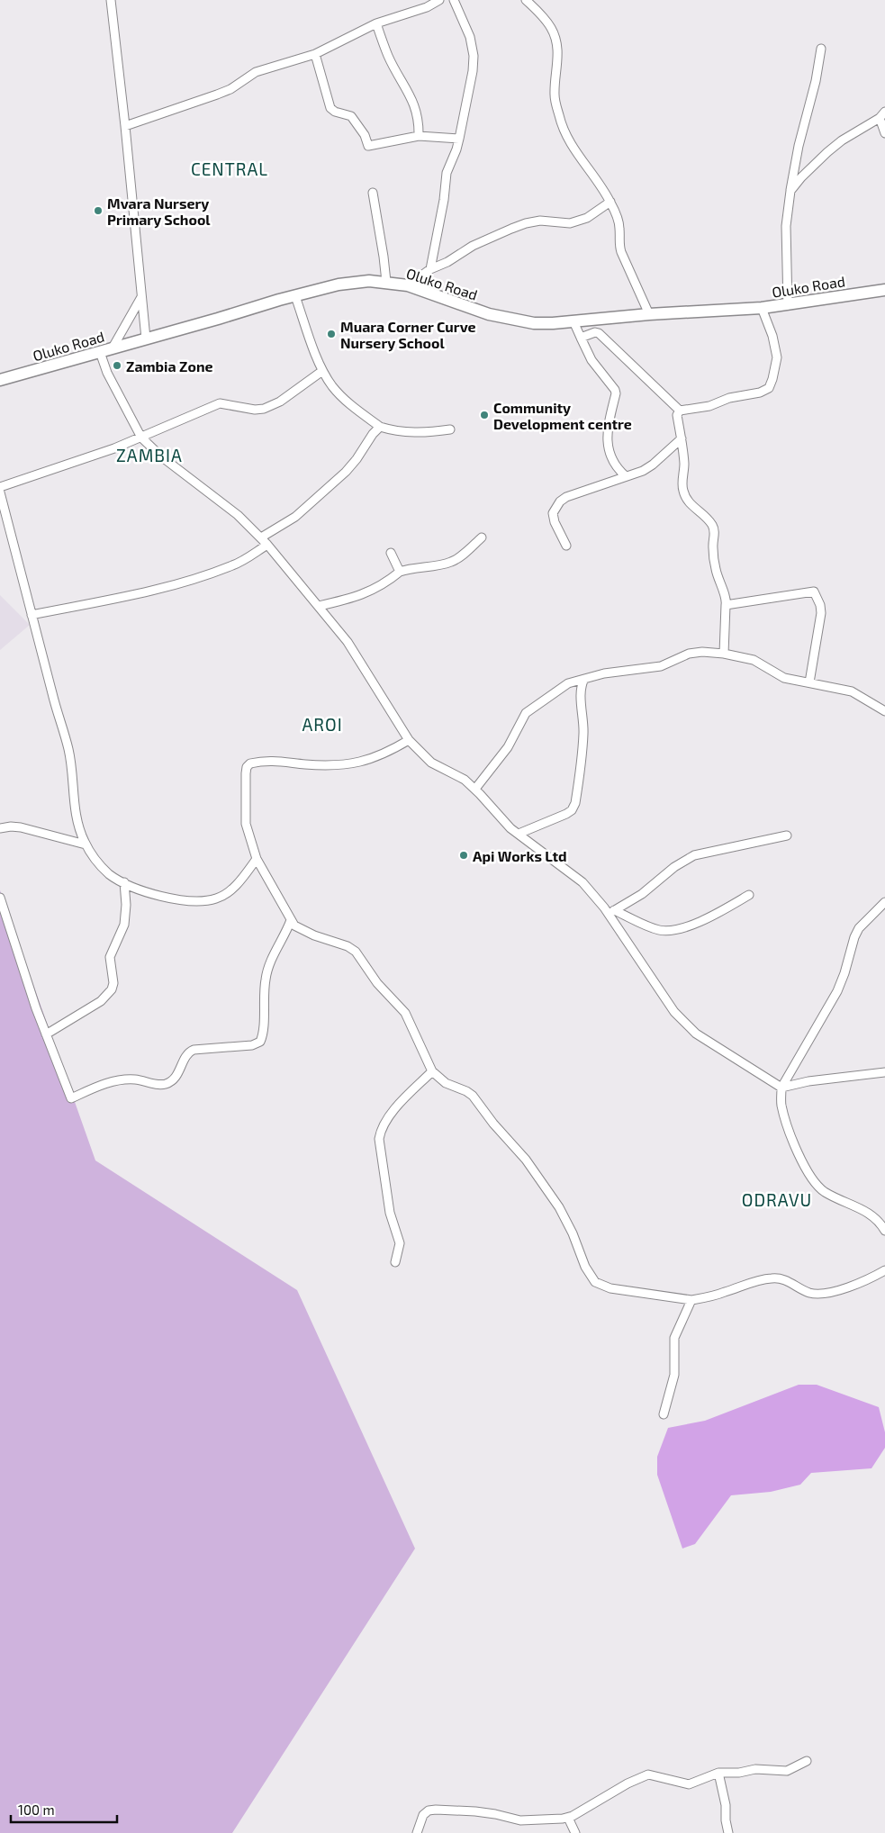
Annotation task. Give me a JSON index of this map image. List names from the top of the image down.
{
  "streets": {
    "main road": ["Oluko Road"]
  },
  "districts": [
    "CENTRAL",
    "ZAMBIA",
    "AROI",
    "ODRAVU"
  ],
  "places": [
    "Mvara Nursery Primary School",
    "Muara Corner Curve Nursery School",
    "Zambia Zone",
    "Community Development centre",
    "Api Works Ltd"
  ],
  "scale_bar": "100 m"
}
